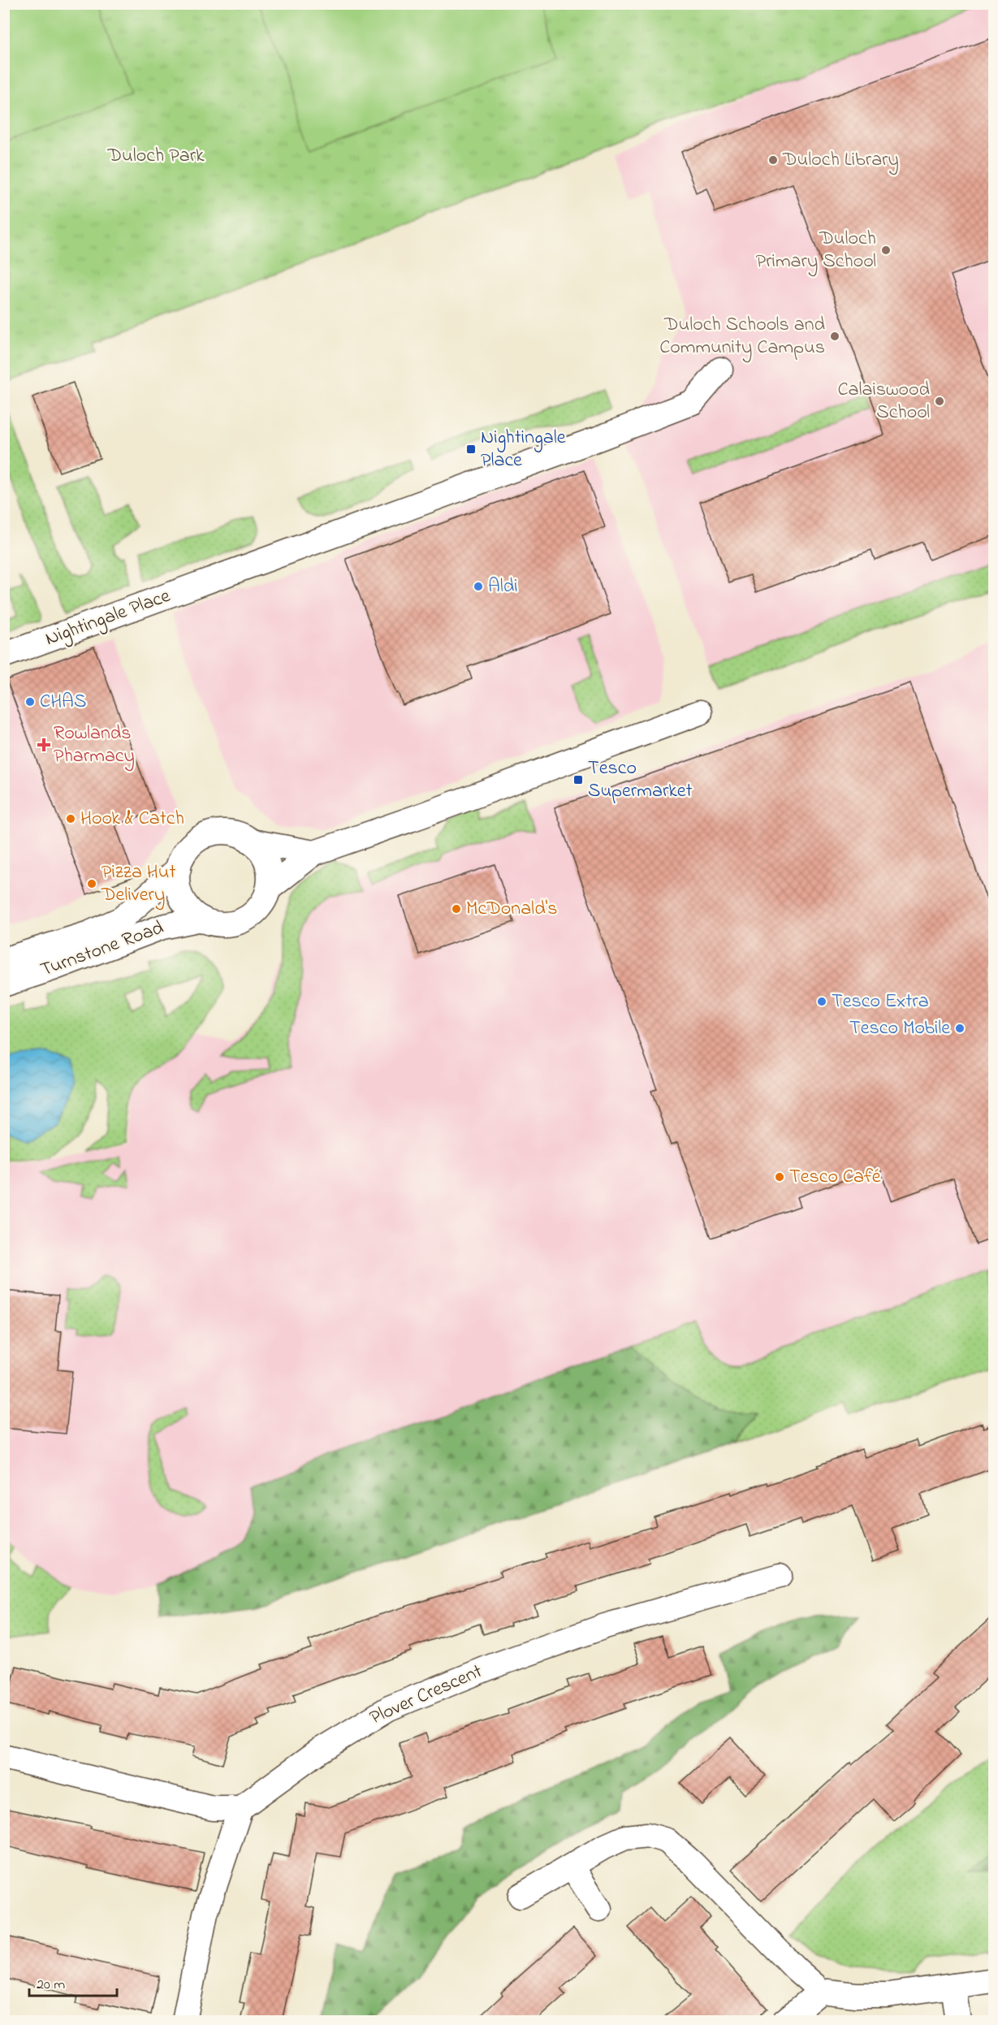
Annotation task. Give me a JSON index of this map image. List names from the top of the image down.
{
  "streets": {
    "street": ["Nightingale Place", "Turnstone Road", "Plover Crescent"]
  },
  "parks": ["Duloch Park"],
  "places": {
    "other": [
      "Duloch Library",
      "Duloch Primary School",
      "Duloch Schools and Community Campus",
      "Calaiswood School",
      "Aldi",
      "CHAS",
      "Hook & Catch",
      "Pizza Hut Delivery",
      "McDonald's",
      "Tesco Extra",
      "Tesco Mobile",
      "Tesco Café"
    ],
    "transit": ["Nightingale Place", "Tesco Supermarket"],
    "health": ["Rowlands Pharmacy"]
  },
  "scale_bar": "20 m"
}
